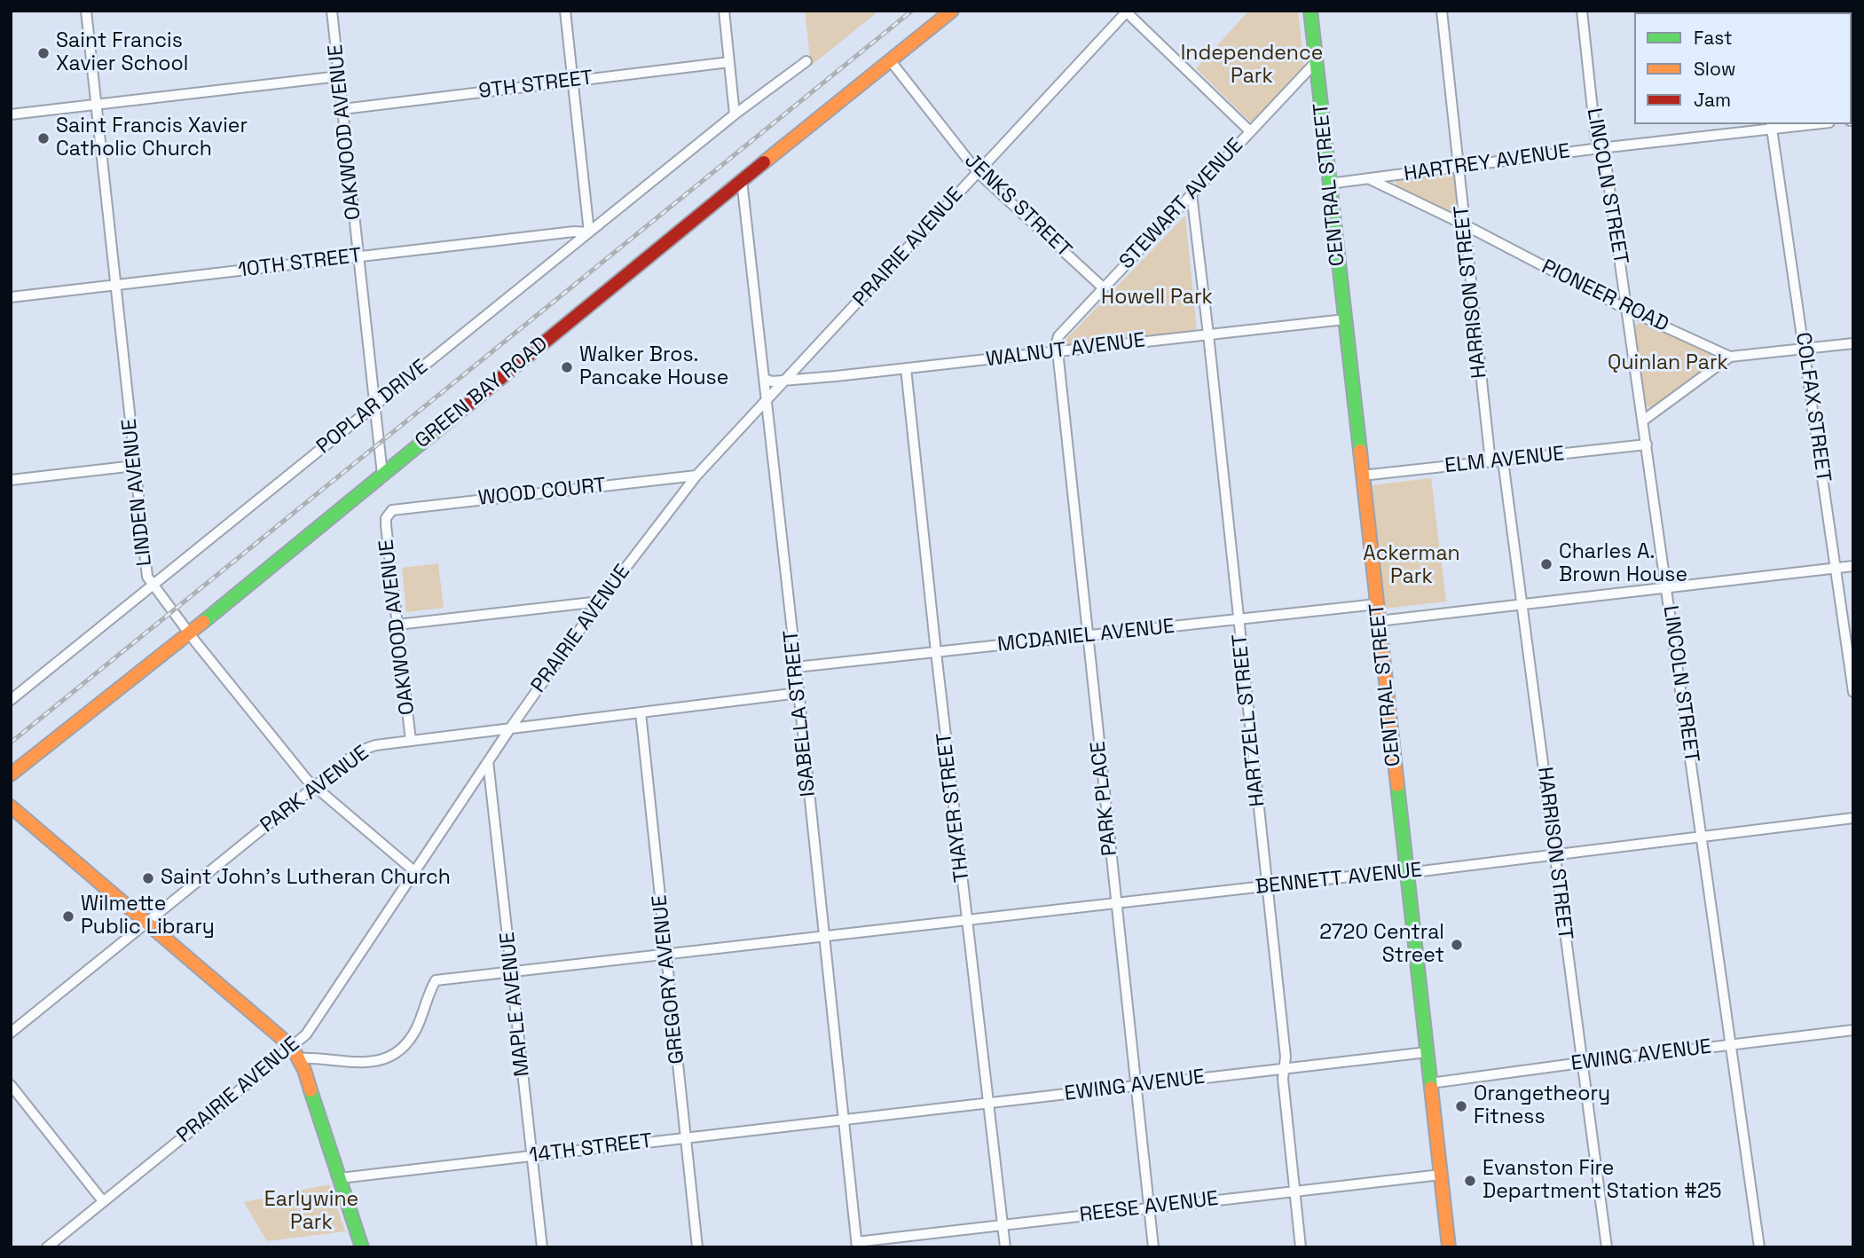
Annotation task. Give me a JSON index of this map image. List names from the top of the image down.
{
  "streets": {
    "main road": ["CENTRAL STREET", "GREEN BAY ROAD"],
    "street": [
      "9TH STREET",
      "OAKWOOD AVENUE",
      "HARTREY AVENUE",
      "LINCOLN STREET",
      "STEWART AVENUE",
      "JENKS STREET",
      "PRAIRIE AVENUE",
      "10TH STREET",
      "HARRISON STREET",
      "PIONEER ROAD",
      "WALNUT AVENUE",
      "POPLAR DRIVE",
      "COLFAX STREET",
      "ELM AVENUE",
      "LINDEN AVENUE",
      "WOOD COURT",
      "MCDANIEL AVENUE",
      "ISABELLA STREET",
      "HARTZELL STREET",
      "PARK AVENUE",
      "PARK PLACE",
      "THAYER STREET",
      "BENNETT AVENUE",
      "GREGORY AVENUE",
      "MAPLE AVENUE",
      "EWING AVENUE",
      "14TH STREET",
      "REESE AVENUE"
    ]
  },
  "crossings": [
    ["9TH STREET", "OAKWOOD AVENUE"],
    ["OAKWOOD AVENUE", "10TH STREET"],
    ["OAKWOOD AVENUE", "GREEN BAY ROAD"],
    ["OAKWOOD AVENUE", "POPLAR DRIVE"],
    ["OAKWOOD AVENUE", "WOOD COURT"],
    ["OAKWOOD AVENUE", "PARK AVENUE"],
    ["HARTREY AVENUE", "CENTRAL STREET"],
    ["HARTREY AVENUE", "LINCOLN STREET"],
    ["HARTREY AVENUE", "HARRISON STREET"],
    ["HARTREY AVENUE", "PIONEER ROAD"],
    ["HARTREY AVENUE", "COLFAX STREET"],
    ["CENTRAL STREET", "STEWART AVENUE"],
    ["CENTRAL STREET", "WALNUT AVENUE"],
    ["CENTRAL STREET", "ELM AVENUE"],
    ["CENTRAL STREET", "MCDANIEL AVENUE"],
    ["CENTRAL STREET", "BENNETT AVENUE"],
    ["CENTRAL STREET", "EWING AVENUE"],
    ["CENTRAL STREET", "REESE AVENUE"],
    ["LINCOLN STREET", "PIONEER ROAD"],
    ["LINCOLN STREET", "ELM AVENUE"],
    ["LINCOLN STREET", "BENNETT AVENUE"],
    ["LINCOLN STREET", "EWING AVENUE"],
    ["STEWART AVENUE", "JENKS STREET"],
    ["STEWART AVENUE", "WALNUT AVENUE"],
    ["STEWART AVENUE", "HARTZELL STREET"],
    ["STEWART AVENUE", "PARK PLACE"],
    ["JENKS STREET", "PRAIRIE AVENUE"],
    ["JENKS STREET", "GREEN BAY ROAD"],
    ["PRAIRIE AVENUE", "WALNUT AVENUE"],
    ["PRAIRIE AVENUE", "LINDEN AVENUE"],
    ["PRAIRIE AVENUE", "WOOD COURT"],
    ["PRAIRIE AVENUE", "ISABELLA STREET"],
    ["PRAIRIE AVENUE", "PARK AVENUE"],
    ["PRAIRIE AVENUE", "BENNETT AVENUE"],
    ["PRAIRIE AVENUE", "MAPLE AVENUE"],
    ["10TH STREET", "POPLAR DRIVE"],
    ["10TH STREET", "LINDEN AVENUE"],
    ["HARRISON STREET", "PIONEER ROAD"],
    ["HARRISON STREET", "ELM AVENUE"],
    ["HARRISON STREET", "BENNETT AVENUE"],
    ["HARRISON STREET", "EWING AVENUE"],
    ["WALNUT AVENUE", "ISABELLA STREET"],
    ["WALNUT AVENUE", "HARTZELL STREET"],
    ["WALNUT AVENUE", "PARK PLACE"],
    ["WALNUT AVENUE", "THAYER STREET"],
    ["GREEN BAY ROAD", "LINDEN AVENUE"],
    ["GREEN BAY ROAD", "ISABELLA STREET"],
    ["POPLAR DRIVE", "LINDEN AVENUE"],
    ["LINDEN AVENUE", "PARK AVENUE"],
    ["MCDANIEL AVENUE", "ISABELLA STREET"],
    ["MCDANIEL AVENUE", "HARTZELL STREET"],
    ["MCDANIEL AVENUE", "PARK PLACE"],
    ["MCDANIEL AVENUE", "THAYER STREET"],
    ["ISABELLA STREET", "PARK AVENUE"],
    ["ISABELLA STREET", "BENNETT AVENUE"],
    ["ISABELLA STREET", "EWING AVENUE"],
    ["ISABELLA STREET", "14TH STREET"],
    ["ISABELLA STREET", "REESE AVENUE"],
    ["HARTZELL STREET", "BENNETT AVENUE"],
    ["HARTZELL STREET", "EWING AVENUE"],
    ["HARTZELL STREET", "REESE AVENUE"],
    ["PARK AVENUE", "GREGORY AVENUE"],
    ["PARK PLACE", "BENNETT AVENUE"],
    ["PARK PLACE", "EWING AVENUE"],
    ["PARK PLACE", "REESE AVENUE"],
    ["THAYER STREET", "BENNETT AVENUE"],
    ["THAYER STREET", "EWING AVENUE"],
    ["THAYER STREET", "REESE AVENUE"],
    ["BENNETT AVENUE", "GREGORY AVENUE"],
    ["BENNETT AVENUE", "MAPLE AVENUE"],
    ["GREGORY AVENUE", "14TH STREET"],
    ["MAPLE AVENUE", "14TH STREET"],
    ["EWING AVENUE", "14TH STREET"]
  ],
  "parks": [
    "Independence Park",
    "Howell Park",
    "Quinlan Park",
    "Ackerman Park",
    "Earlywine Park"
  ],
  "places": [
    "Saint Francis Xavier School",
    "Saint Francis Xavier Catholic Church",
    "Walker Bros. Pancake House",
    "Charles A. Brown House",
    "Saint John's Lutheran Church",
    "Wilmette Public Library",
    "2720 Central Street",
    "Orangetheory Fitness",
    "Evanston Fire Department Station #25"
  ],
  "legend": ["Fast", "Slow", "Jam"]
}
